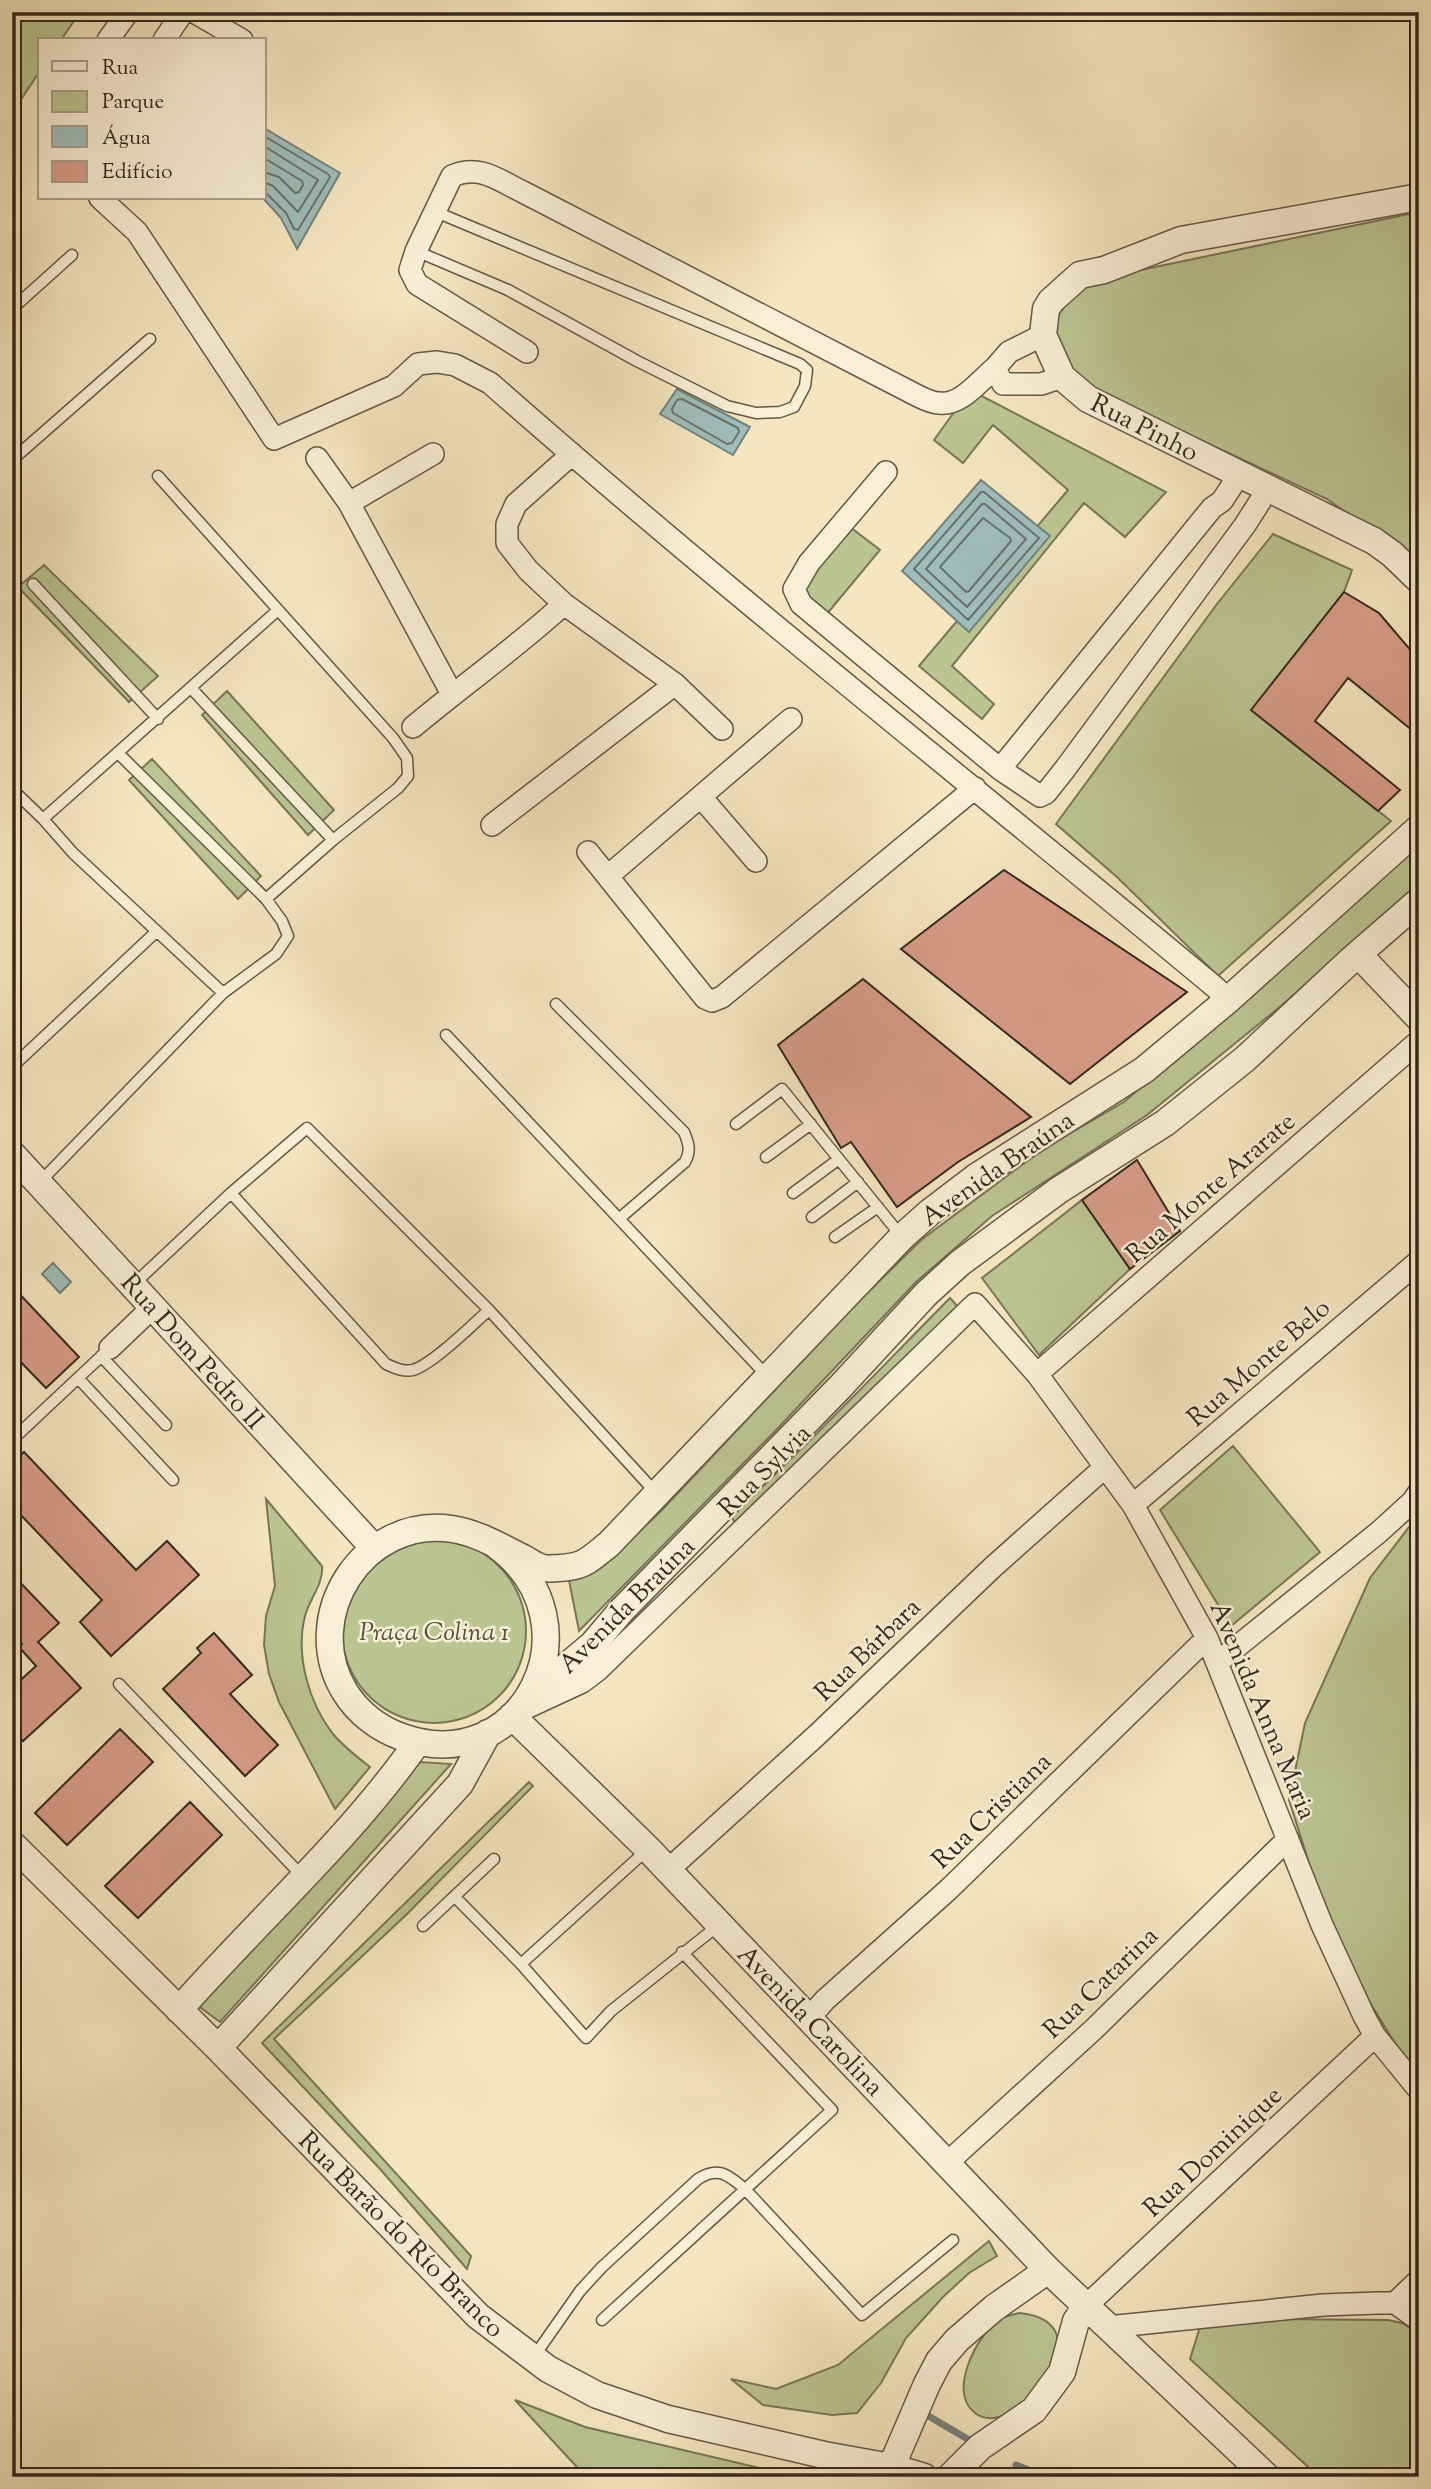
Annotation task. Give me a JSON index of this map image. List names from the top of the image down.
{
  "streets": {
    "street": [
      "Rua Pinho",
      "Avenida Braúna",
      "Rua Monte Ararate",
      "Rua Dom Pedro II",
      "Rua Monte Belo",
      "Rua Sylvia",
      "Rua Bárbara",
      "Avenida Anna Maria",
      "Rua Cristiana",
      "Rua Catarina",
      "Avenida Carolina",
      "Rua Dominique",
      "Rua Barão do Río Branco"
    ]
  },
  "crossings": [
    ["Avenida Braúna", "Rua Dom Pedro II"],
    ["Avenida Braúna", "Rua Sylvia"],
    ["Avenida Braúna", "Avenida Carolina"],
    ["Rua Monte Ararate", "Avenida Anna Maria"],
    ["Rua Dom Pedro II", "Rua Sylvia"],
    ["Rua Dom Pedro II", "Avenida Carolina"],
    ["Rua Monte Belo", "Avenida Anna Maria"],
    ["Rua Sylvia", "Avenida Anna Maria"],
    ["Rua Sylvia", "Avenida Carolina"],
    ["Rua Bárbara", "Avenida Anna Maria"],
    ["Rua Bárbara", "Avenida Carolina"],
    ["Avenida Anna Maria", "Rua Cristiana"],
    ["Avenida Anna Maria", "Rua Catarina"],
    ["Avenida Anna Maria", "Rua Dominique"],
    ["Rua Cristiana", "Avenida Carolina"],
    ["Rua Catarina", "Avenida Carolina"],
    ["Avenida Carolina", "Rua Dominique"]
  ],
  "parks": ["Praça Colina 1"],
  "legend": [
    "Rua",
    "Parque",
    "Água",
    "Edifício"
  ]
}
